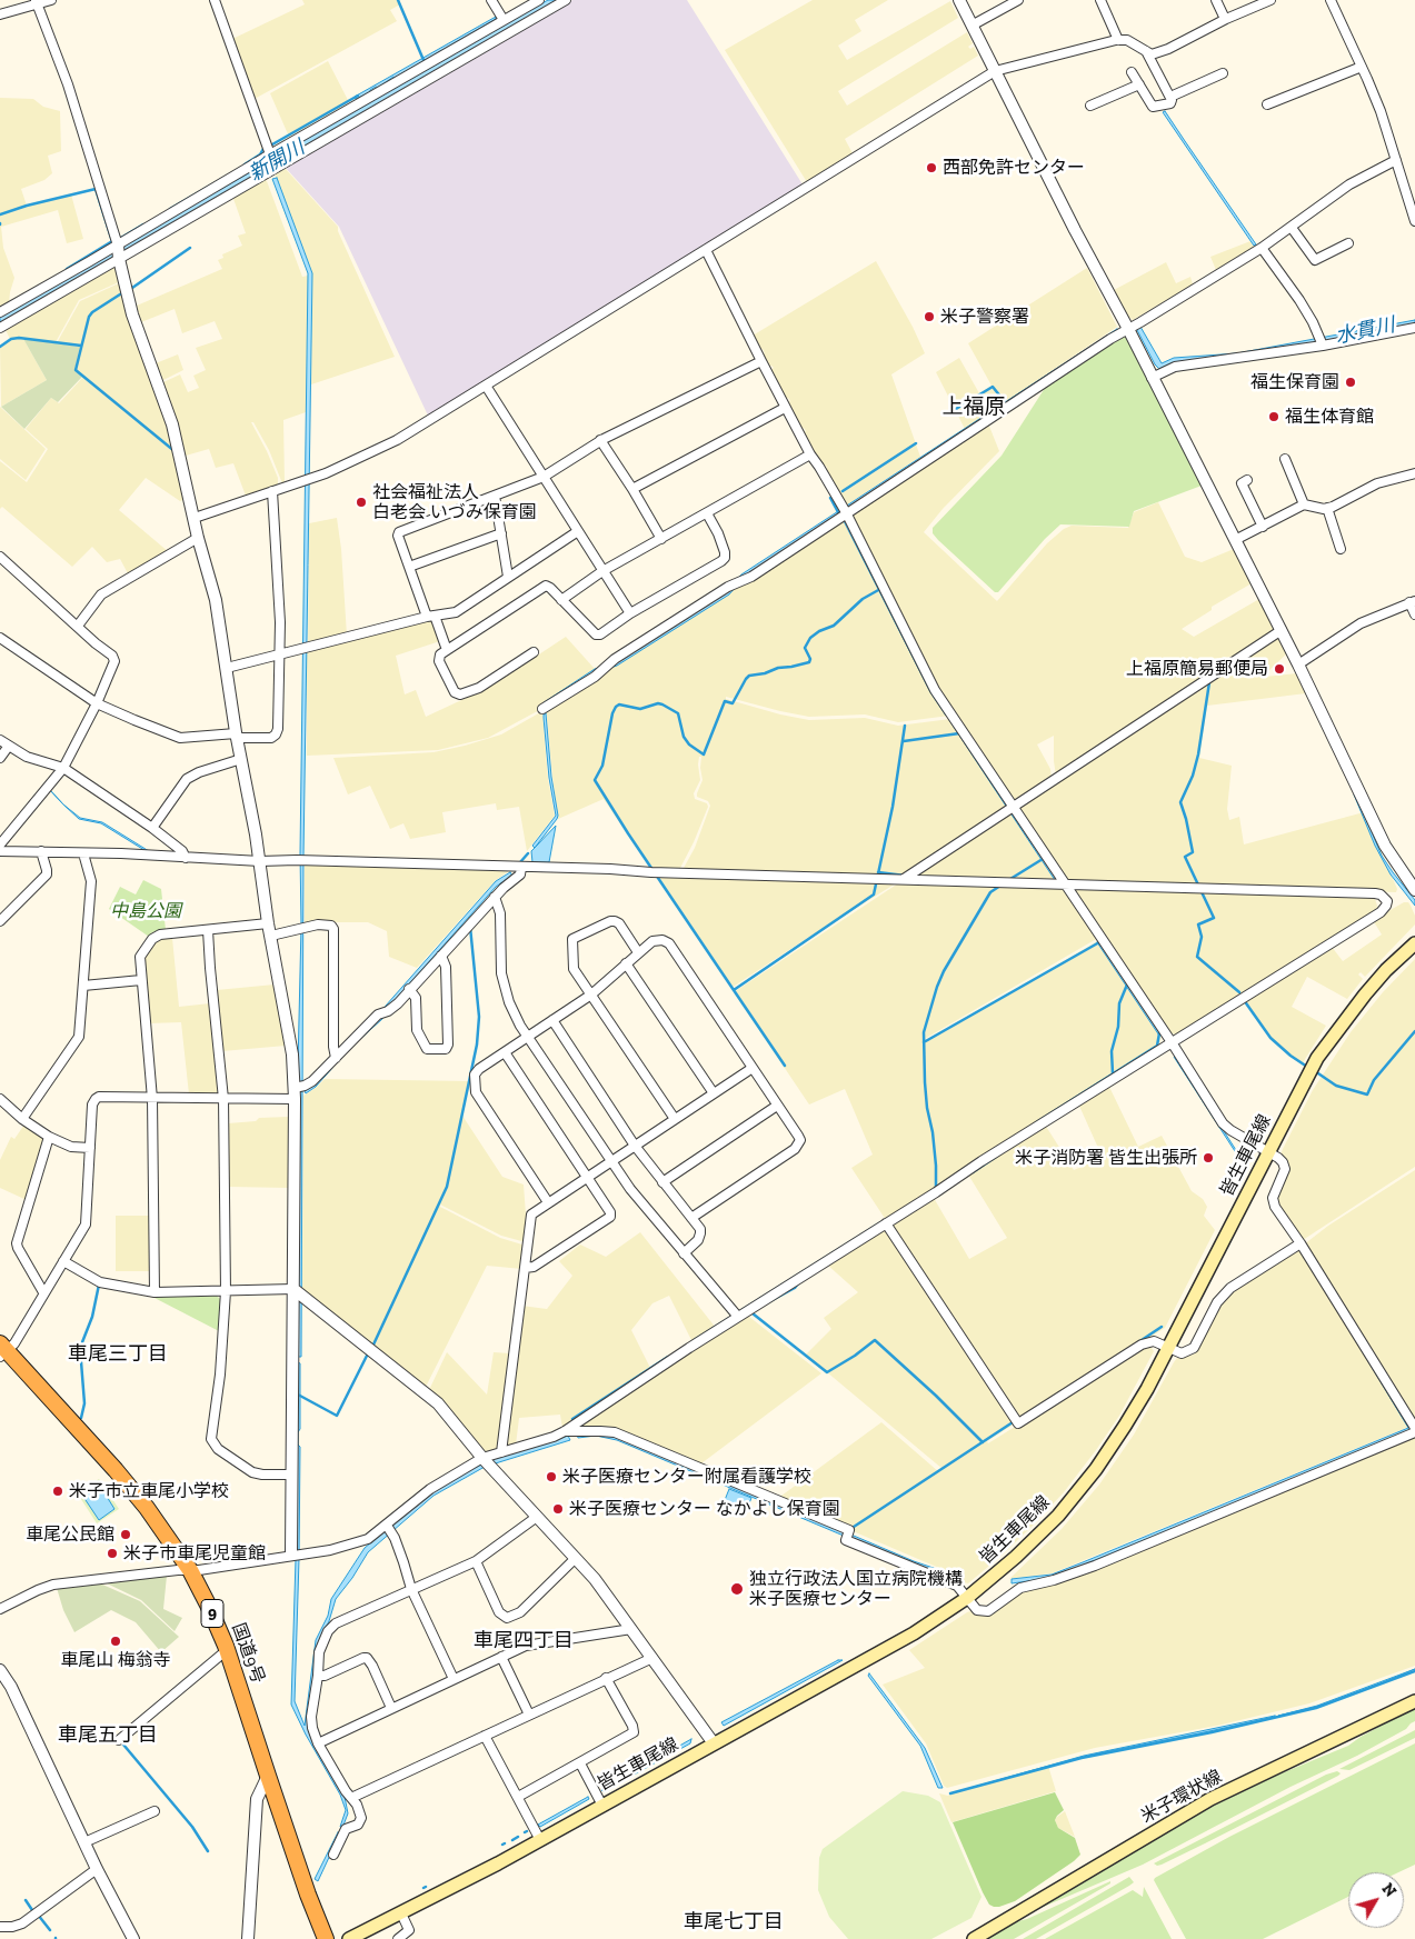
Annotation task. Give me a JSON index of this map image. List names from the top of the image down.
{
  "streets": {
    "highway": ["9", "国道9号"],
    "main road": ["皆生車尾線", "米子環状線"]
  },
  "districts": [
    "上福原",
    "車尾三丁目",
    "車尾四丁目",
    "車尾五丁目",
    "車尾七丁目"
  ],
  "water": ["新開川", "水貫川"],
  "parks": ["中島公園"],
  "places": [
    "西部免許センター",
    "米子警察署",
    "福生保育園",
    "福生体育館",
    "社会福祉法人 白老会 いづみ保育園",
    "上福原簡易郵便局",
    "米子消防署 皆生出張所",
    "米子医療センター附属看護学校",
    "米子市立車尾小学校",
    "米子医療センター なかよし保育園",
    "車尾公民館",
    "米子市車尾児童館",
    "独立行政法人国立病院機構 米子医療センター",
    "車尾山 梅翁寺"
  ],
  "north": "top right"
}
